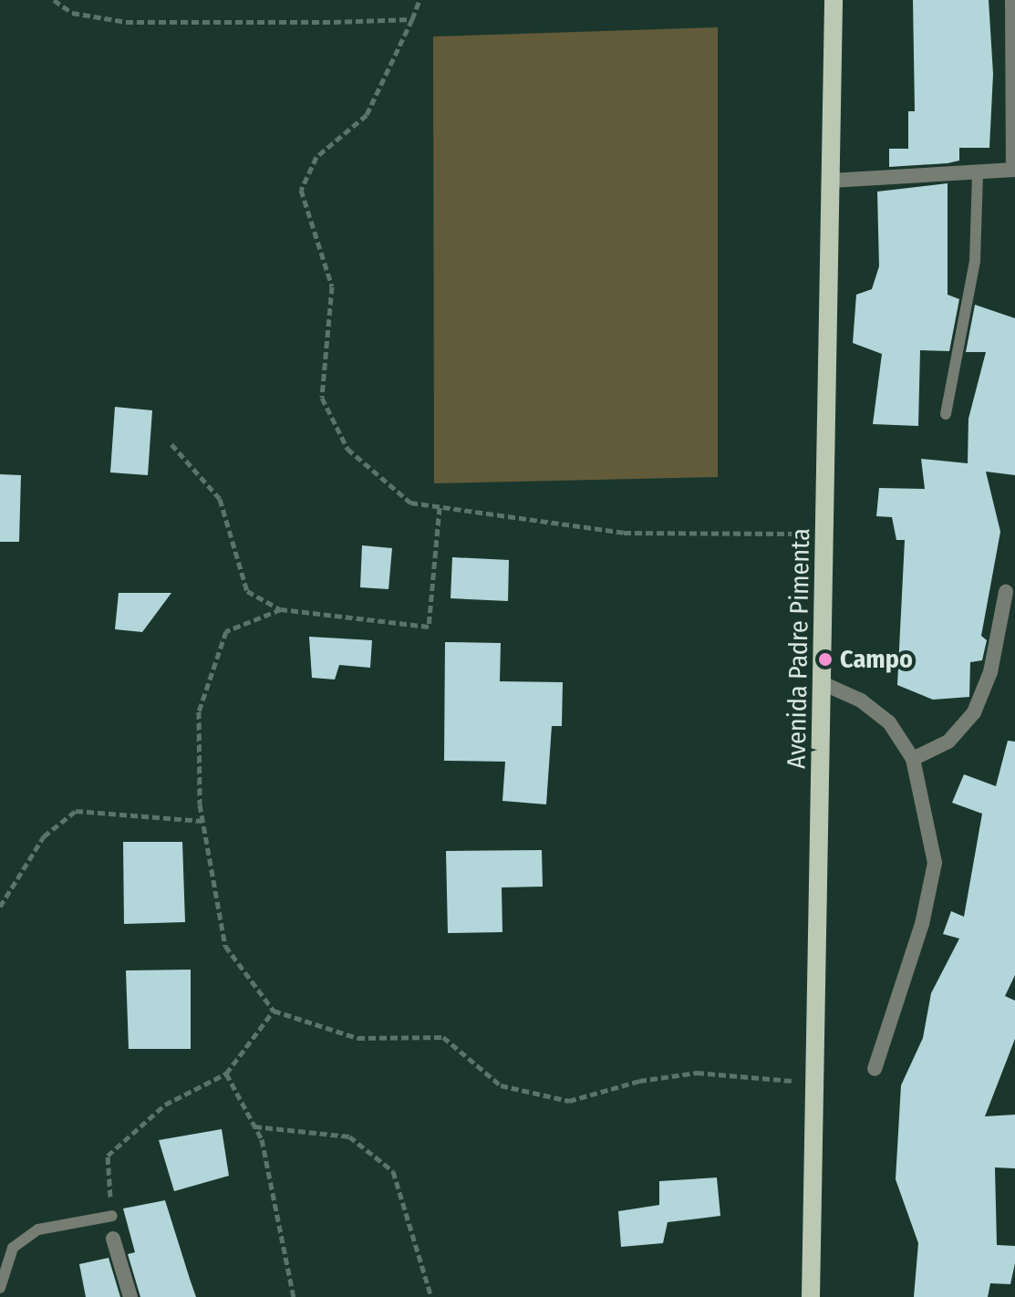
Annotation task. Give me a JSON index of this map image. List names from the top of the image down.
{
  "streets": {
    "main road": ["Avenida Padre Pimenta"]
  },
  "places": ["Campo"]
}
